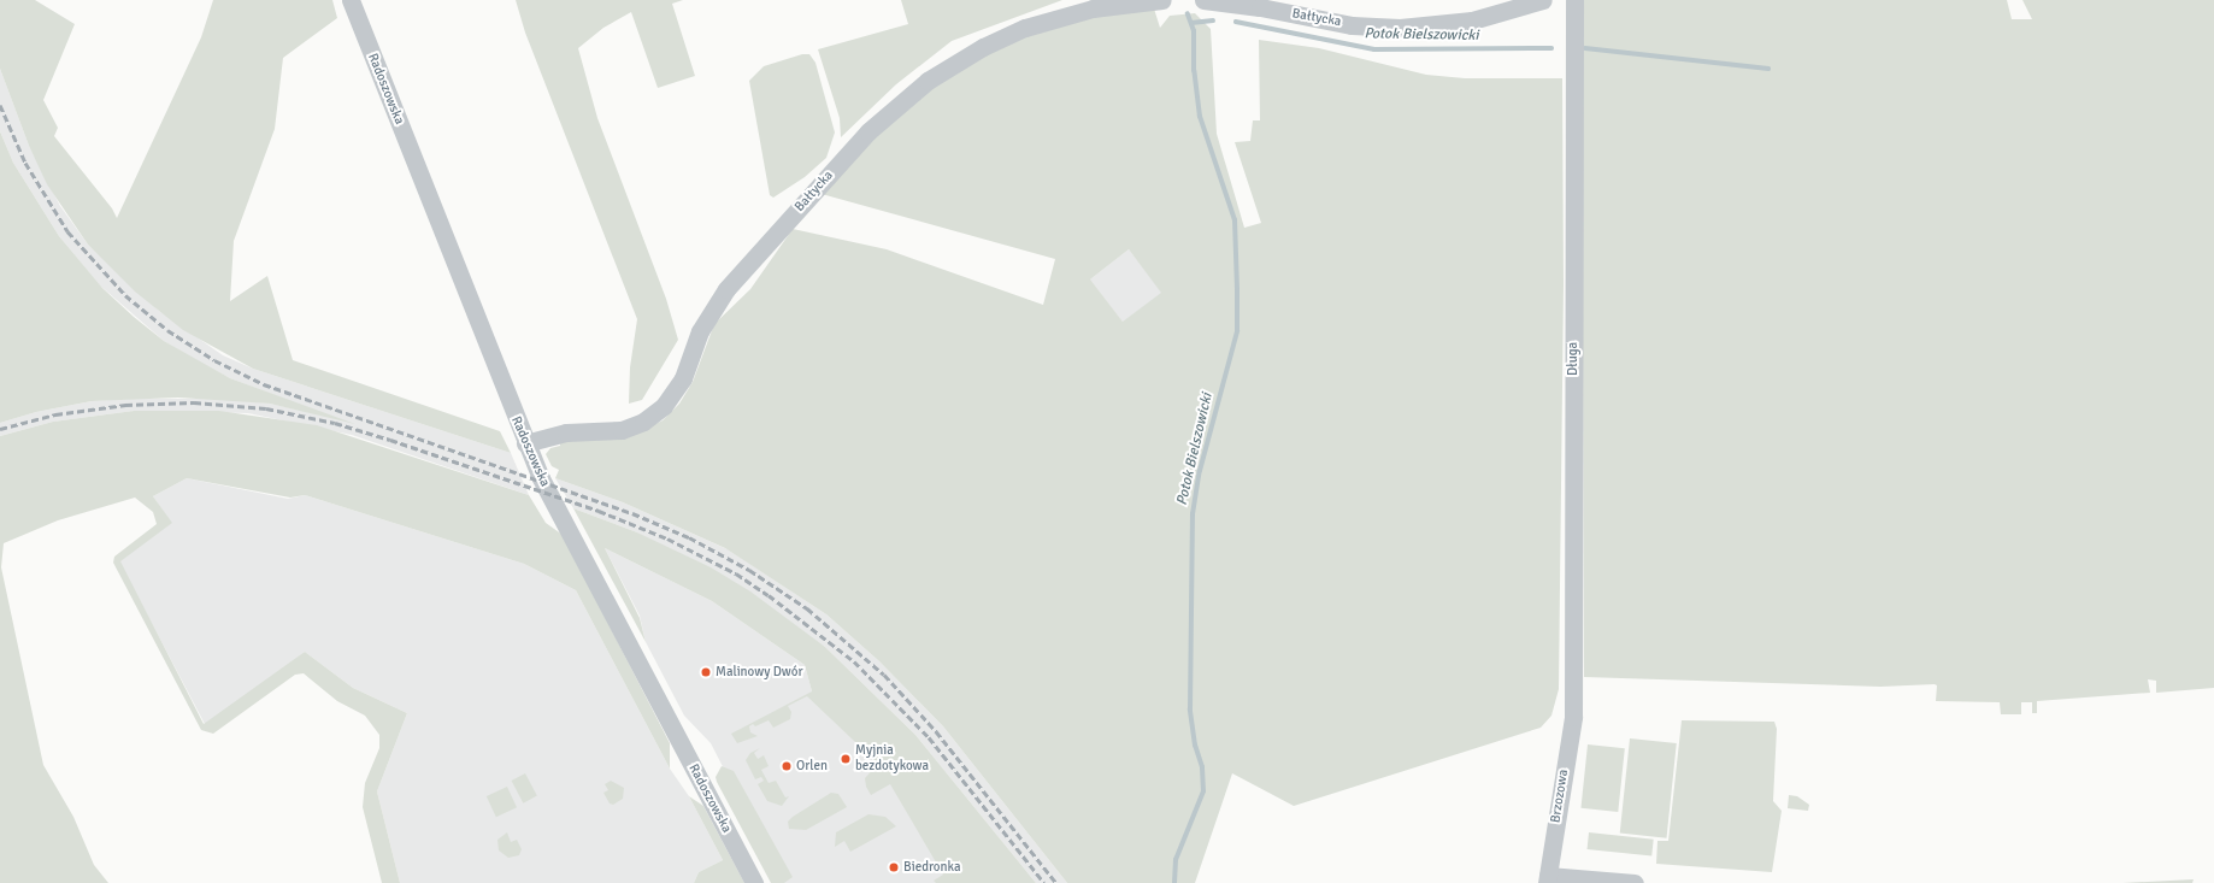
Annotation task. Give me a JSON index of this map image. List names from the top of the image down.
{
  "streets": {
    "street": [
      "Bałtycka",
      "Radoszowska",
      "Długa",
      "Brzozowa"
    ]
  },
  "crossings": [
    ["Bałtycka", "Radoszowska"],
    ["Długa", "Brzozowa"]
  ],
  "water": ["Potok Bielszowicki"],
  "places": [
    "Malinowy Dwór",
    "Myjnia bezdotykowa",
    "Orlen",
    "Biedronka"
  ]
}
